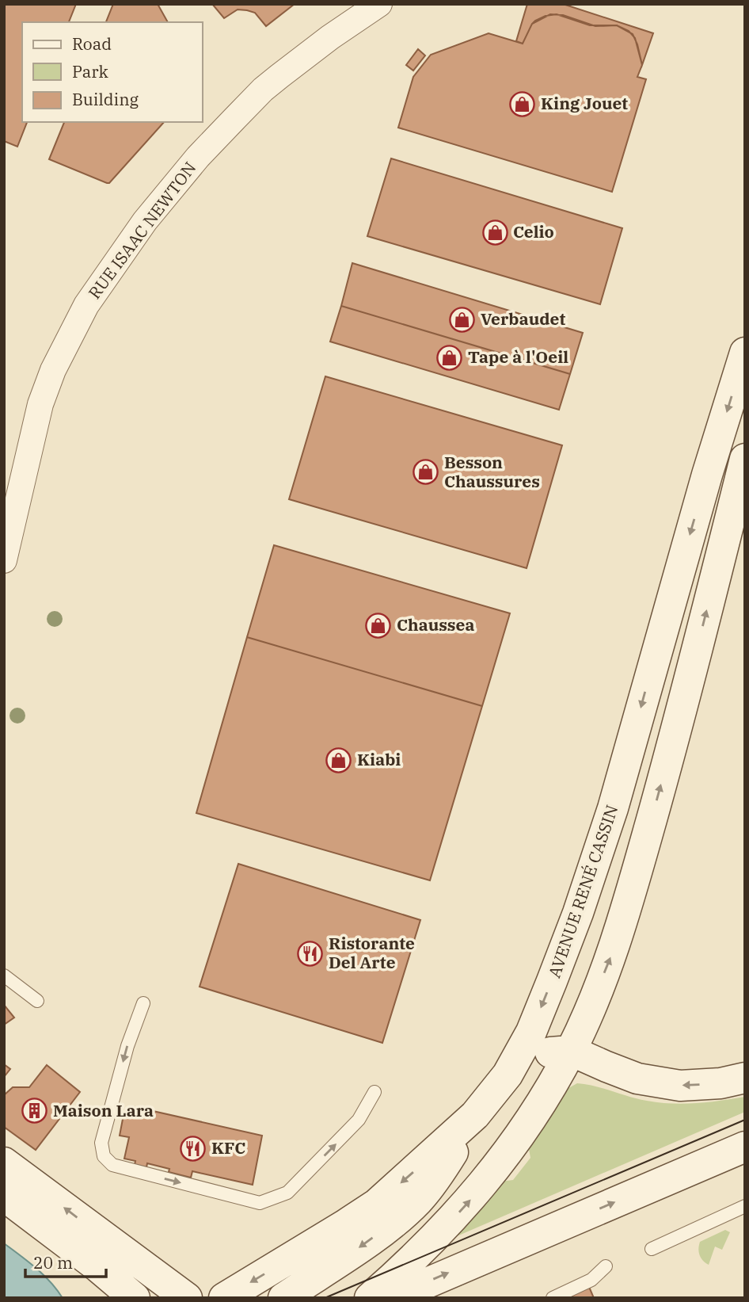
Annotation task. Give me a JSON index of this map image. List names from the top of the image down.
{
  "streets": {
    "main road": ["AVENUE RENÉ CASSIN"],
    "street": ["RUE ISAAC NEWTON"]
  },
  "places": {
    "shop": [
      "King Jouet",
      "Celio",
      "Verbaudet",
      "Tape à l'Oeil",
      "Besson Chaussures",
      "Chaussea",
      "Kiabi"
    ],
    "restaurant": ["Ristorante Del Arte", "KFC"],
    "building": ["Maison Lara"]
  },
  "legend": ["Road", "Park", "Building"],
  "scale_bar": "20 m"
}
